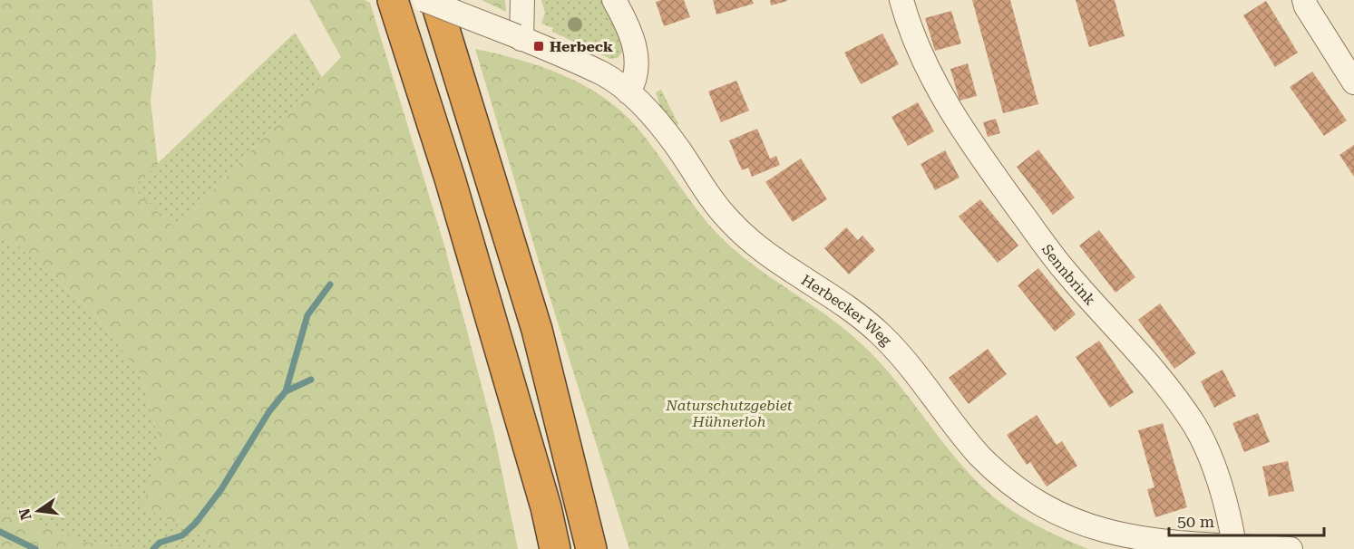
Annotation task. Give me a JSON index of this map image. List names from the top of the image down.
{
  "streets": {
    "street": ["Sennbrink", "Herbecker Weg"]
  },
  "crossings": [
    ["Sennbrink", "Herbecker Weg"]
  ],
  "parks": ["Naturschutzgebiet Hühnerloh"],
  "places": {
    "transit": ["Herbeck"]
  },
  "scale_bar": "50 m",
  "north": "left"
}
